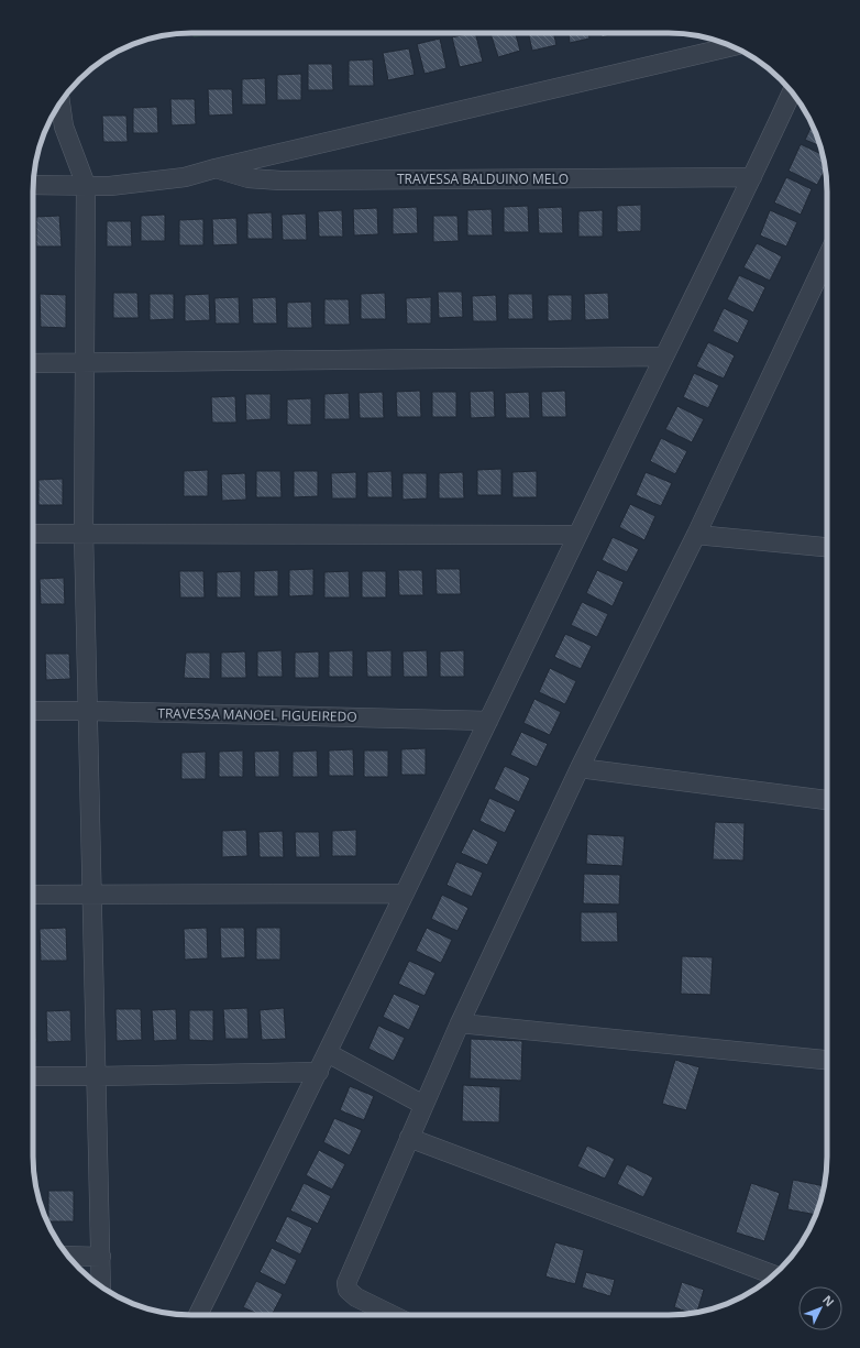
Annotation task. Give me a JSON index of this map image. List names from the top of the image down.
{
  "streets": {
    "street": ["TRAVESSA BALDUINO MELO", "TRAVESSA MANOEL FIGUEIREDO"]
  },
  "north": "top right"
}
